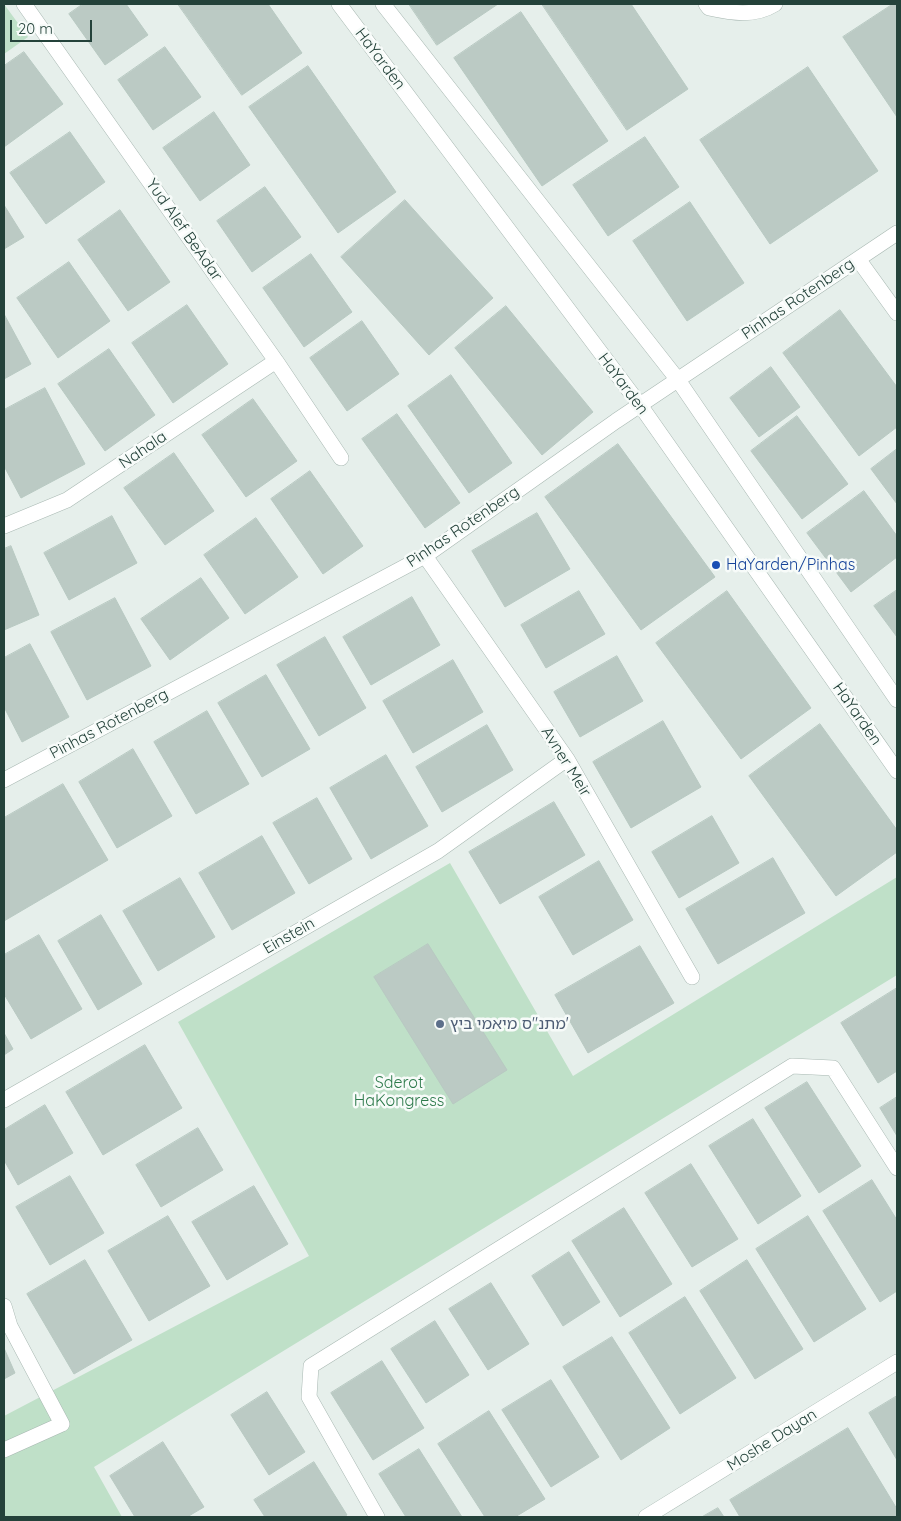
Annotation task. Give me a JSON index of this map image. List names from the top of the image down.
{
  "streets": {
    "street": [
      "HaYarden",
      "Yud Alef BeAdar",
      "Pinhas Rotenberg",
      "Nahala",
      "Avner Meir",
      "Einstein",
      "Moshe Dayan"
    ]
  },
  "crossings": [
    ["HaYarden", "Pinhas Rotenberg"],
    ["Yud Alef BeAdar", "Nahala"],
    ["Pinhas Rotenberg", "Avner Meir"],
    ["Avner Meir", "Einstein"]
  ],
  "parks": ["Sderot HaKongress"],
  "places": ["HaYarden/Pinhas", "מתנ\"ס מיאמי ביץ'"],
  "scale_bar": "20 m"
}
